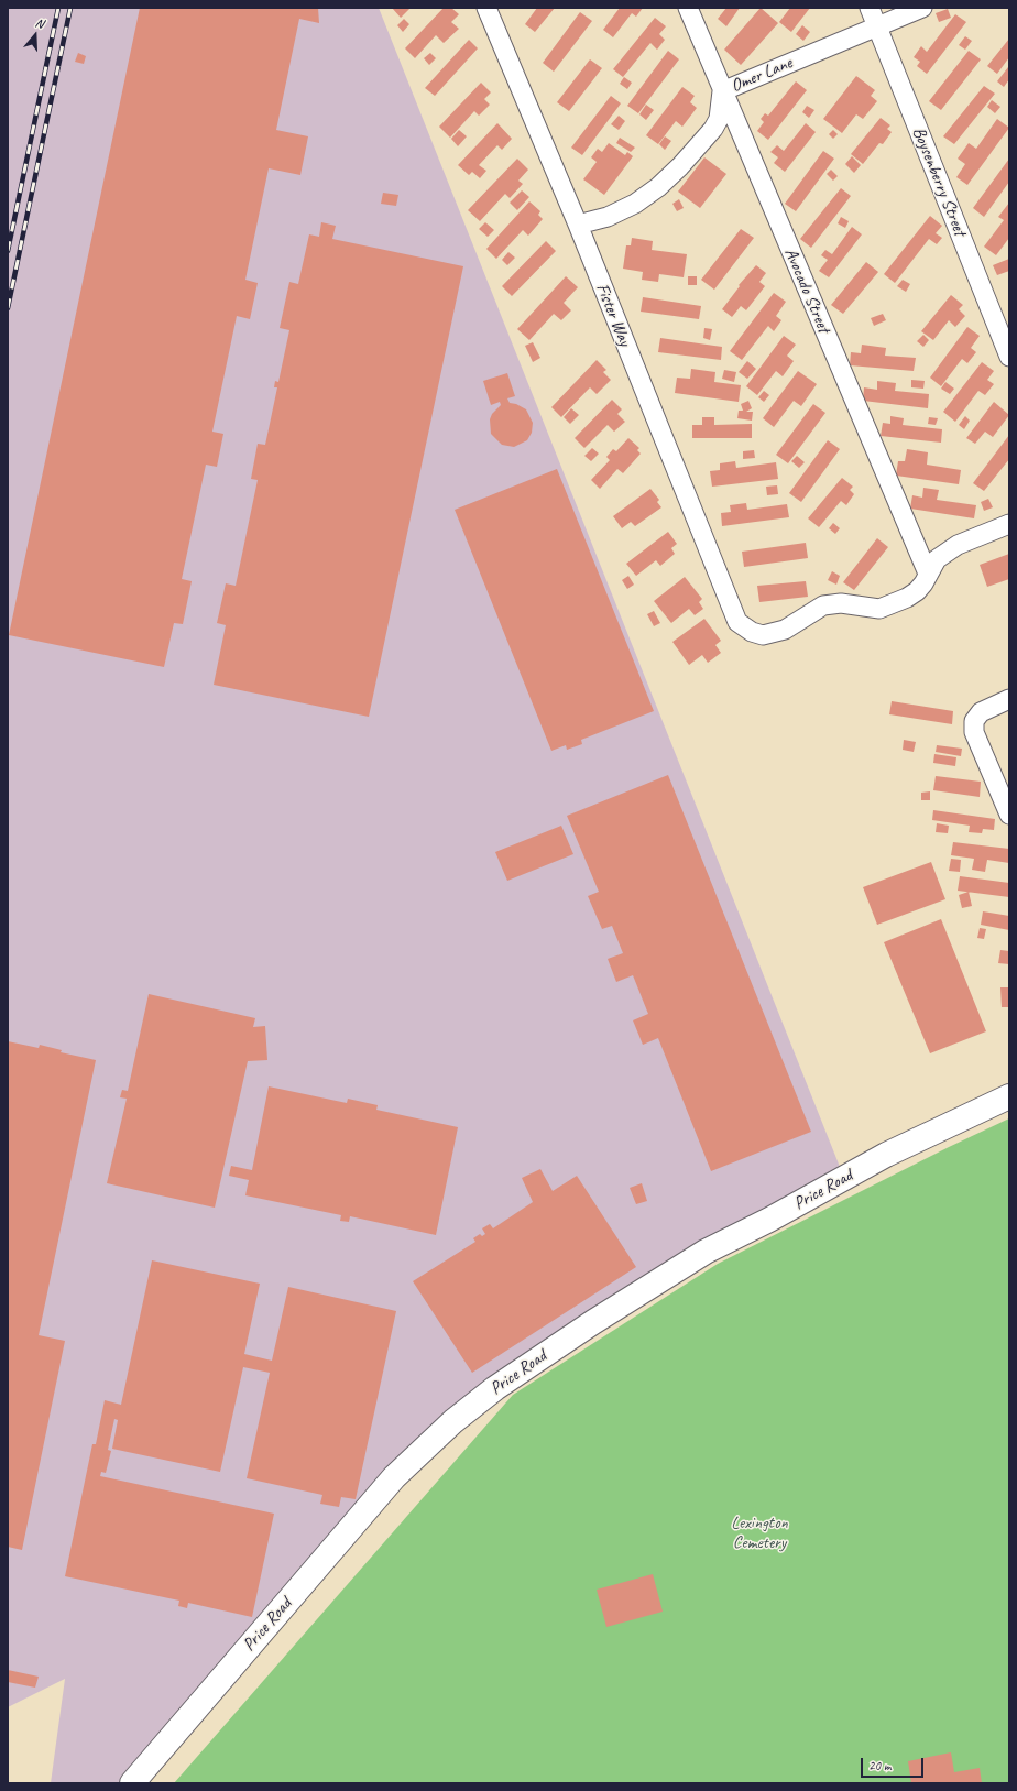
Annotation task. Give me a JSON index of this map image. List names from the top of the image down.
{
  "streets": {
    "street": [
      "Omer Lane",
      "Boysenberry Street",
      "Avocado Street",
      "Fister Way",
      "Price Road"
    ]
  },
  "crossings": [
    ["Omer Lane", "Boysenberry Street"],
    ["Omer Lane", "Avocado Street"],
    ["Omer Lane", "Fister Way"],
    ["Avocado Street", "Fister Way"]
  ],
  "parks": ["Lexington Cemetery"],
  "scale_bar": "20 m",
  "north": "top"
}
